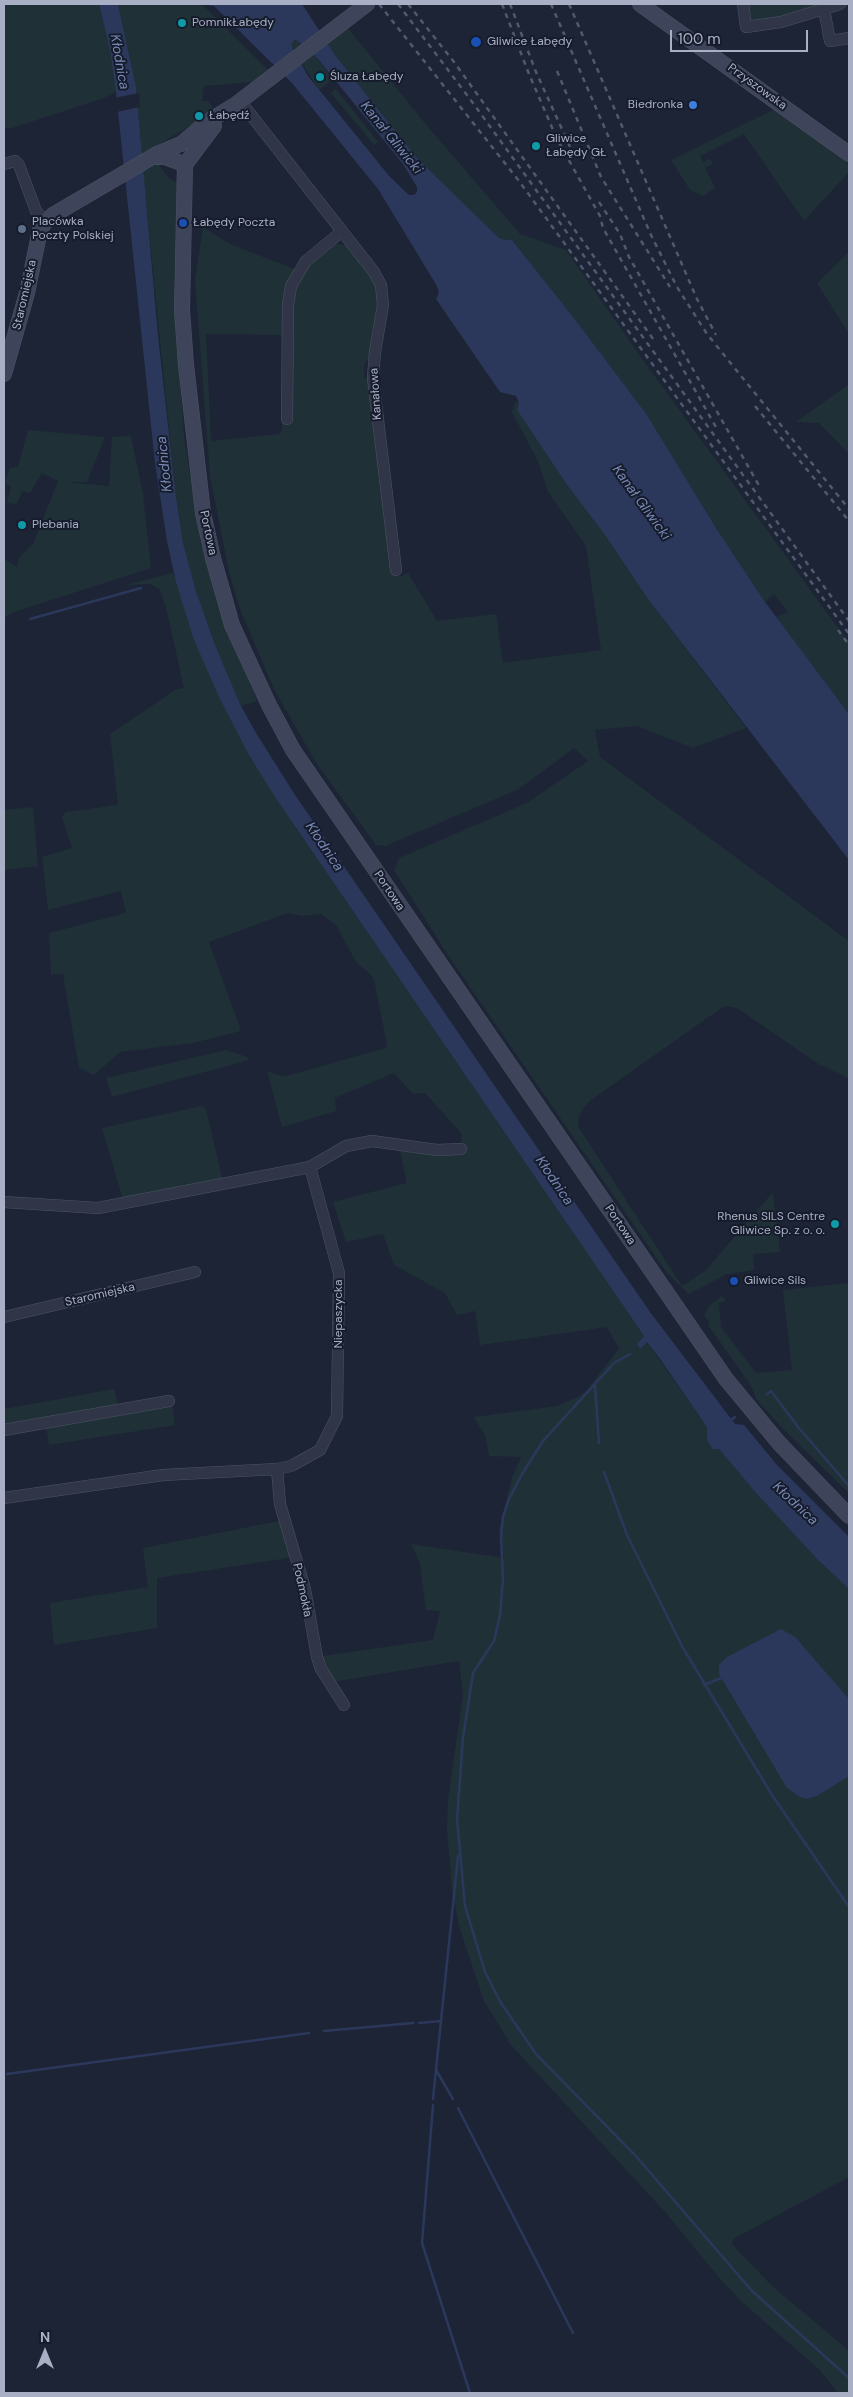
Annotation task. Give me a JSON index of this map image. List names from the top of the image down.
{
  "streets": {
    "street": [
      "Przyszowska",
      "Staromiejska",
      "Kanałowa",
      "Portowa",
      "Niepaszycka",
      "Podmokła"
    ]
  },
  "crossings": [
    ["Niepaszycka", "Podmokła"]
  ],
  "water": ["Kłodnica", "Kanał Gliwicki"],
  "places": [
    "PomnikŁabędy",
    "Gliwice Łabędy",
    "Śluza Łabędy",
    "Biedronka",
    "Łabędź",
    "Gliwice Łabędy GŁ",
    "Łabędy Poczta",
    "Placówka Poczty Polskiej",
    "Plebania",
    "Rhenus SILS Centre Gliwice Sp. z o. o.",
    "Gliwice Sils"
  ],
  "scale_bar": "100 m",
  "north": "top"
}
